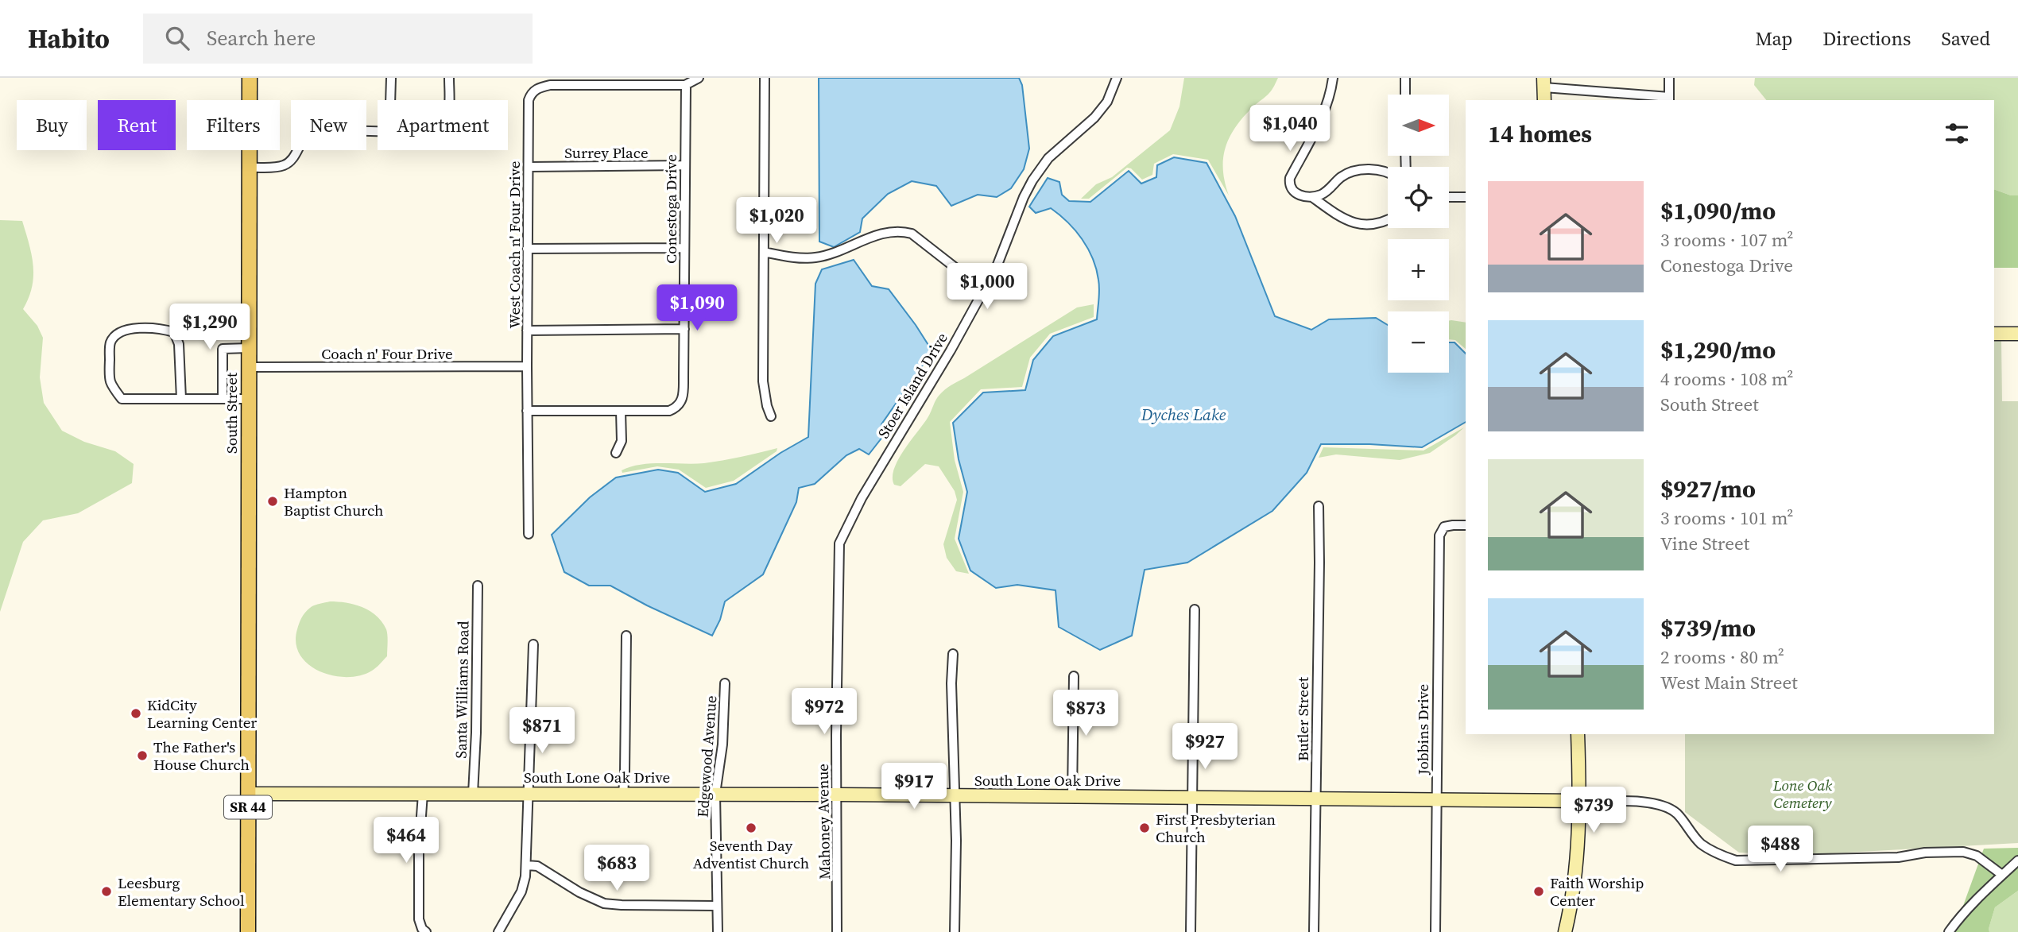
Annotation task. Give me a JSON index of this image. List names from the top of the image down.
{
  "streets": {
    "main road": ["South Street", "SR 44"],
    "street": [
      "Surrey Place",
      "Conestoga Drive",
      "West Coach n' Four Drive",
      "Coach n' Four Drive",
      "Stoer Island Drive",
      "Santa Williams Road",
      "Butler Street",
      "Jobbins Drive",
      "Edgewood Avenue",
      "South Lone Oak Drive",
      "Mahoney Avenue"
    ]
  },
  "crossings": [
    ["Surrey Place", "Conestoga Drive"],
    ["Surrey Place", "West Coach n' Four Drive"],
    ["Conestoga Drive", "West Coach n' Four Drive"],
    ["West Coach n' Four Drive", "Coach n' Four Drive"],
    ["Coach n' Four Drive", "South Street"],
    ["Stoer Island Drive", "Mahoney Avenue"],
    ["South Street", "South Lone Oak Drive"],
    ["South Street", "SR 44"],
    ["Santa Williams Road", "South Lone Oak Drive"],
    ["Butler Street", "South Lone Oak Drive"],
    ["Jobbins Drive", "South Lone Oak Drive"],
    ["Edgewood Avenue", "South Lone Oak Drive"],
    ["South Lone Oak Drive", "SR 44"],
    ["South Lone Oak Drive", "Mahoney Avenue"]
  ],
  "water": ["Dyches Lake"],
  "parks": ["Lone Oak Cemetery"],
  "places": [
    "Hampton Baptist Church",
    "KidCity Learning Center",
    "The Father's House Church",
    "Seventh Day Adventist Church",
    "First Presbyterian Church",
    "Leesburg Elementary School",
    "Faith Worship Center"
  ],
  "north": "right",
  "page": {
    "header": "Habito",
    "search": "Search here",
    "nav": ["Map", "Directions", "Saved"],
    "map_buttons": ["+", "−"],
    "chip": [
      "Buy",
      "Rent",
      "Filters",
      "New",
      "Apartment"
    ],
    "heading": "14 homes",
    "price": [
      "$1,040",
      "$1,020",
      "$1,000",
      "$1,090",
      "$1,290",
      "$972",
      "$873",
      "$871",
      "$927",
      "$917",
      "$739",
      "$464",
      "$488",
      "$683"
    ],
    "list": [
      {
        "name": "$1,090/mo",
        "note": "3 rooms · 107 m² · Conestoga Drive"
      },
      {
        "name": "$1,290/mo",
        "note": "4 rooms · 108 m² · South Street"
      },
      {
        "name": "$927/mo",
        "note": "3 rooms · 101 m² · Vine Street"
      },
      {
        "name": "$739/mo",
        "note": "2 rooms · 80 m² · West Main Street"
      }
    ]
  }
}
